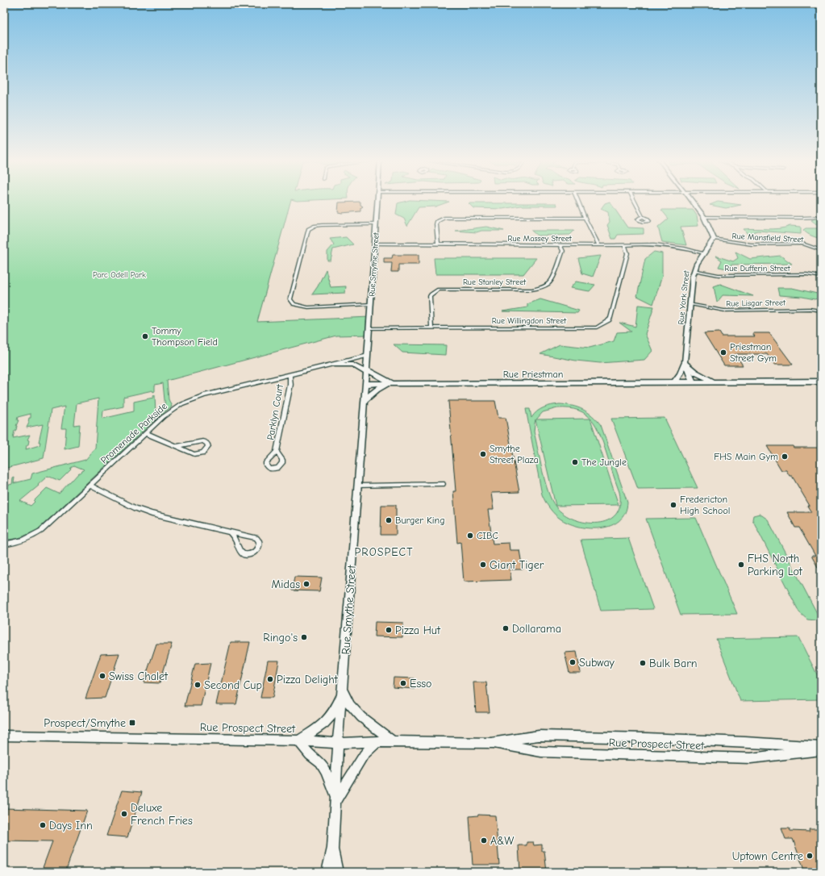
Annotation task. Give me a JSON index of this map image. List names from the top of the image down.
{
  "streets": {
    "main road": [
      "Rue Smythe Street",
      "Rue York Street",
      "Rue Priestman",
      "Rue Prospect Street"
    ],
    "street": [
      "Rue Mansfield Street",
      "Rue Massey Street",
      "Rue Dufferin Street",
      "Rue Stanley Street",
      "Rue Lisgar Street",
      "Rue Willingdon Street",
      "Parklyn Court",
      "Promenade Parkside"
    ]
  },
  "crossings": [
    ["Rue Mansfield Street", "Rue York Street"],
    ["Rue Massey Street", "Rue Smythe Street"],
    ["Rue Massey Street", "Rue Stanley Street"],
    ["Rue Massey Street", "Rue York Street"],
    ["Rue Massey Street", "Rue Willingdon Street"],
    ["Rue Smythe Street", "Rue Willingdon Street"],
    ["Rue Smythe Street", "Rue Priestman"],
    ["Rue Smythe Street", "Promenade Parkside"],
    ["Rue Smythe Street", "Rue Prospect Street"],
    ["Rue Dufferin Street", "Rue York Street"],
    ["Rue Stanley Street", "Rue Willingdon Street"],
    ["Rue York Street", "Rue Lisgar Street"],
    ["Rue York Street", "Rue Priestman"],
    ["Parklyn Court", "Promenade Parkside"]
  ],
  "districts": ["PROSPECT"],
  "parks": ["Parc Odell Park"],
  "places": {
    "other": [
      "Tommy Thompson Field",
      "Priestman Street Gym",
      "Smythe Street Plaza",
      "FHS Main Gym",
      "The Jungle",
      "Fredericton High School",
      "Burger King",
      "CIBC",
      "Giant Tiger",
      "FHS North Parking Lot",
      "Midas",
      "Dollarama",
      "Pizza Hut",
      "Ringo's",
      "Subway",
      "Bulk Barn",
      "Swiss Chalet",
      "Pizza Delight",
      "Esso",
      "Second Cup",
      "Deluxe French Fries",
      "Days Inn",
      "A&W",
      "Uptown Centre"
    ],
    "transit": ["Prospect/Smythe"]
  }
}
